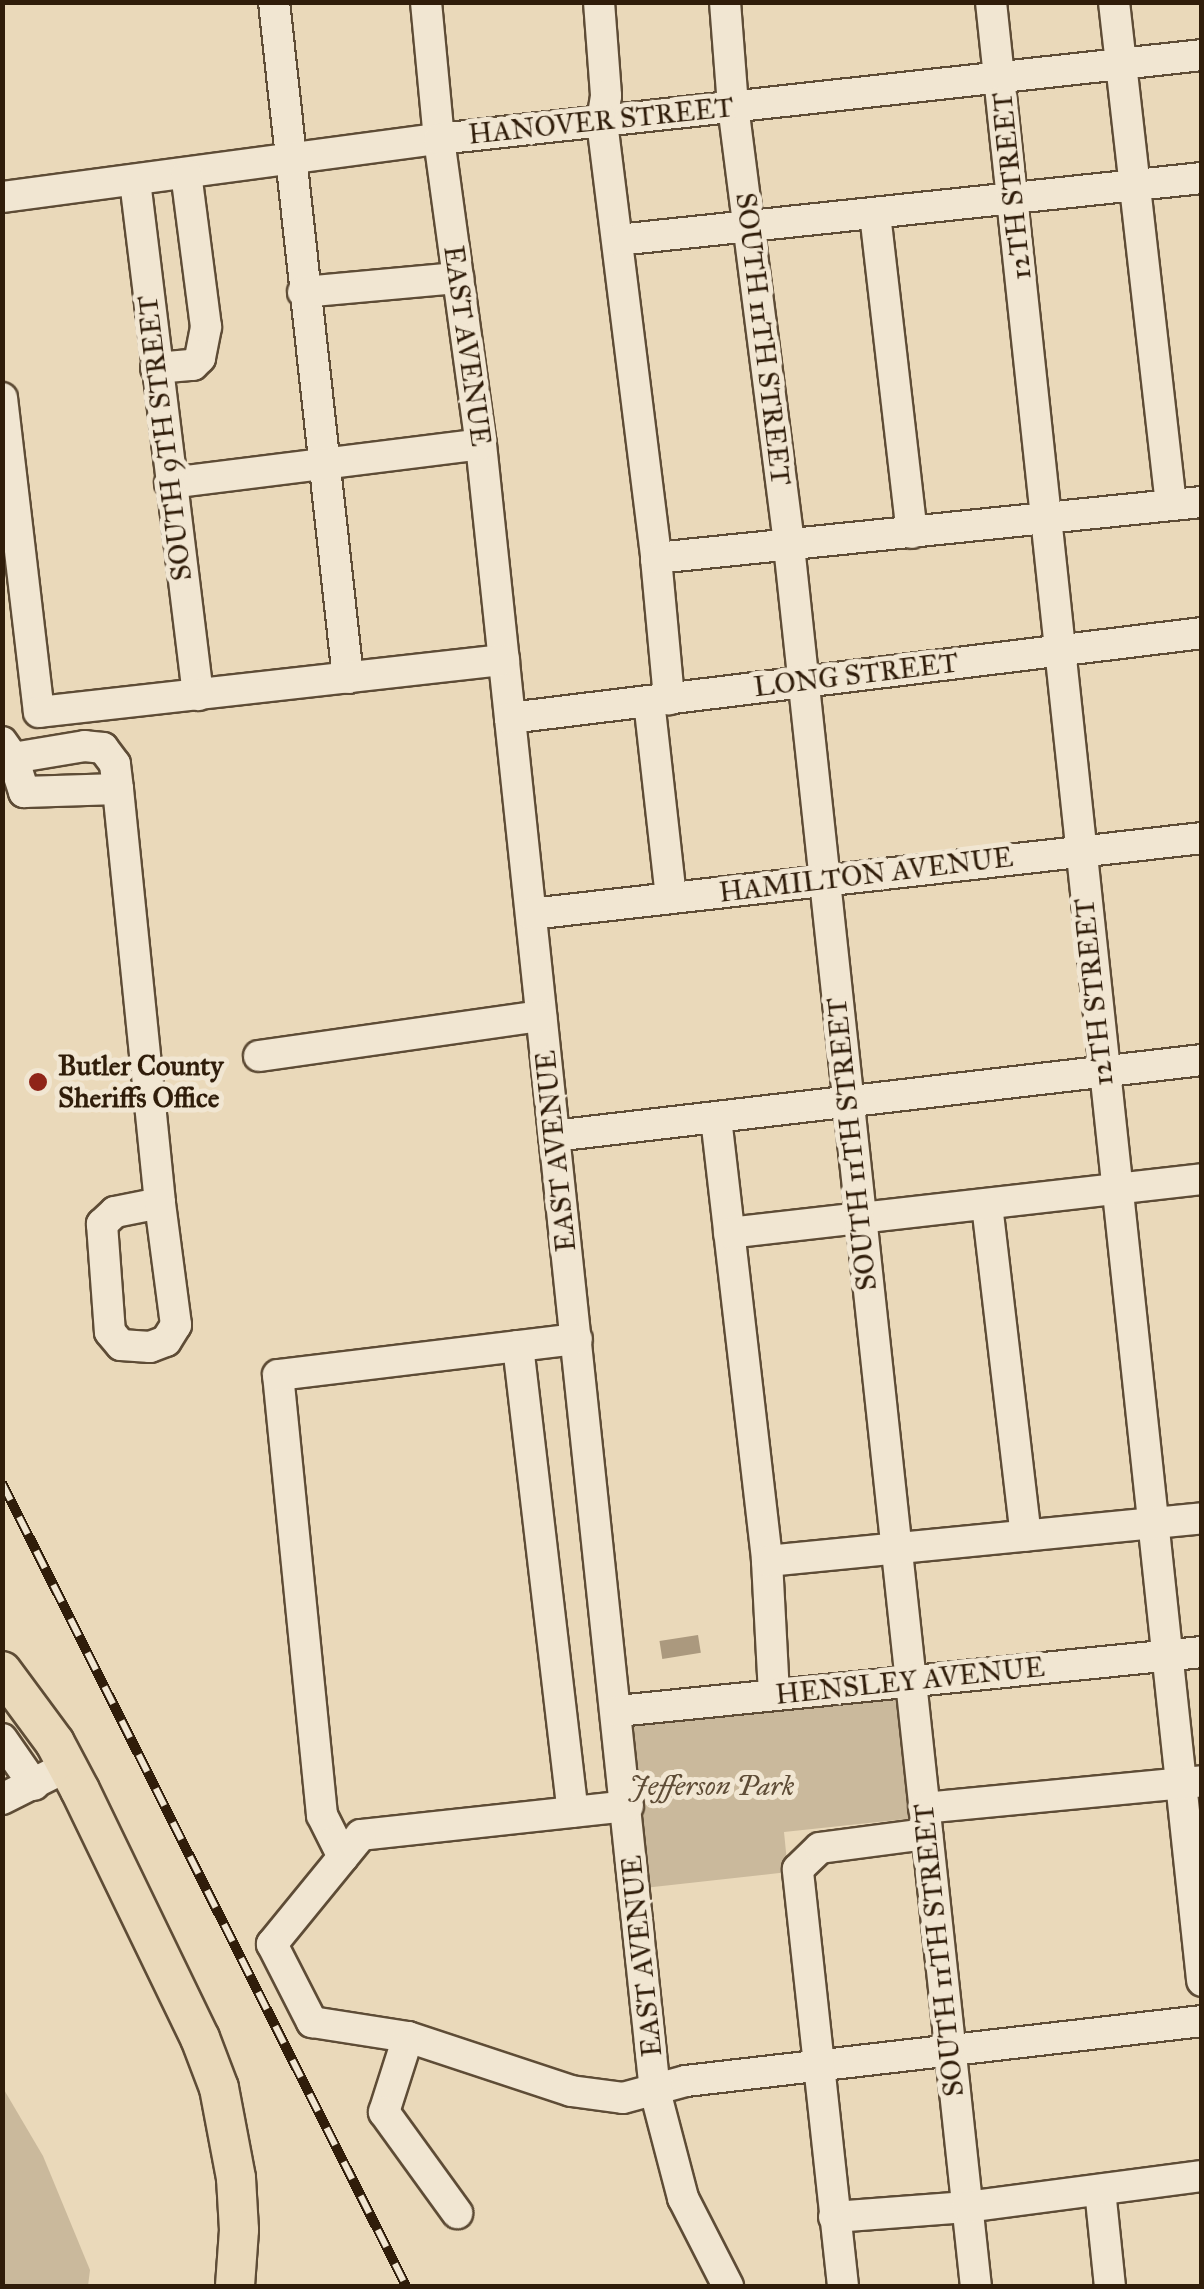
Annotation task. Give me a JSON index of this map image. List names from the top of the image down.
{
  "streets": {
    "street": [
      "HANOVER STREET",
      "12TH STREET",
      "SOUTH 11TH STREET",
      "EAST AVENUE",
      "SOUTH 9TH STREET",
      "LONG STREET",
      "HAMILTON AVENUE",
      "HENSLEY AVENUE"
    ]
  },
  "crossings": [
    ["HANOVER STREET", "12TH STREET"],
    ["HANOVER STREET", "SOUTH 11TH STREET"],
    ["HANOVER STREET", "EAST AVENUE"],
    ["HANOVER STREET", "SOUTH 9TH STREET"],
    ["12TH STREET", "LONG STREET"],
    ["12TH STREET", "HAMILTON AVENUE"],
    ["12TH STREET", "HENSLEY AVENUE"],
    ["SOUTH 11TH STREET", "LONG STREET"],
    ["SOUTH 11TH STREET", "HAMILTON AVENUE"],
    ["SOUTH 11TH STREET", "HENSLEY AVENUE"],
    ["EAST AVENUE", "LONG STREET"],
    ["EAST AVENUE", "HAMILTON AVENUE"],
    ["EAST AVENUE", "HENSLEY AVENUE"]
  ],
  "parks": ["Jefferson Park"],
  "places": ["Butler County Sheriffs Office"]
}
